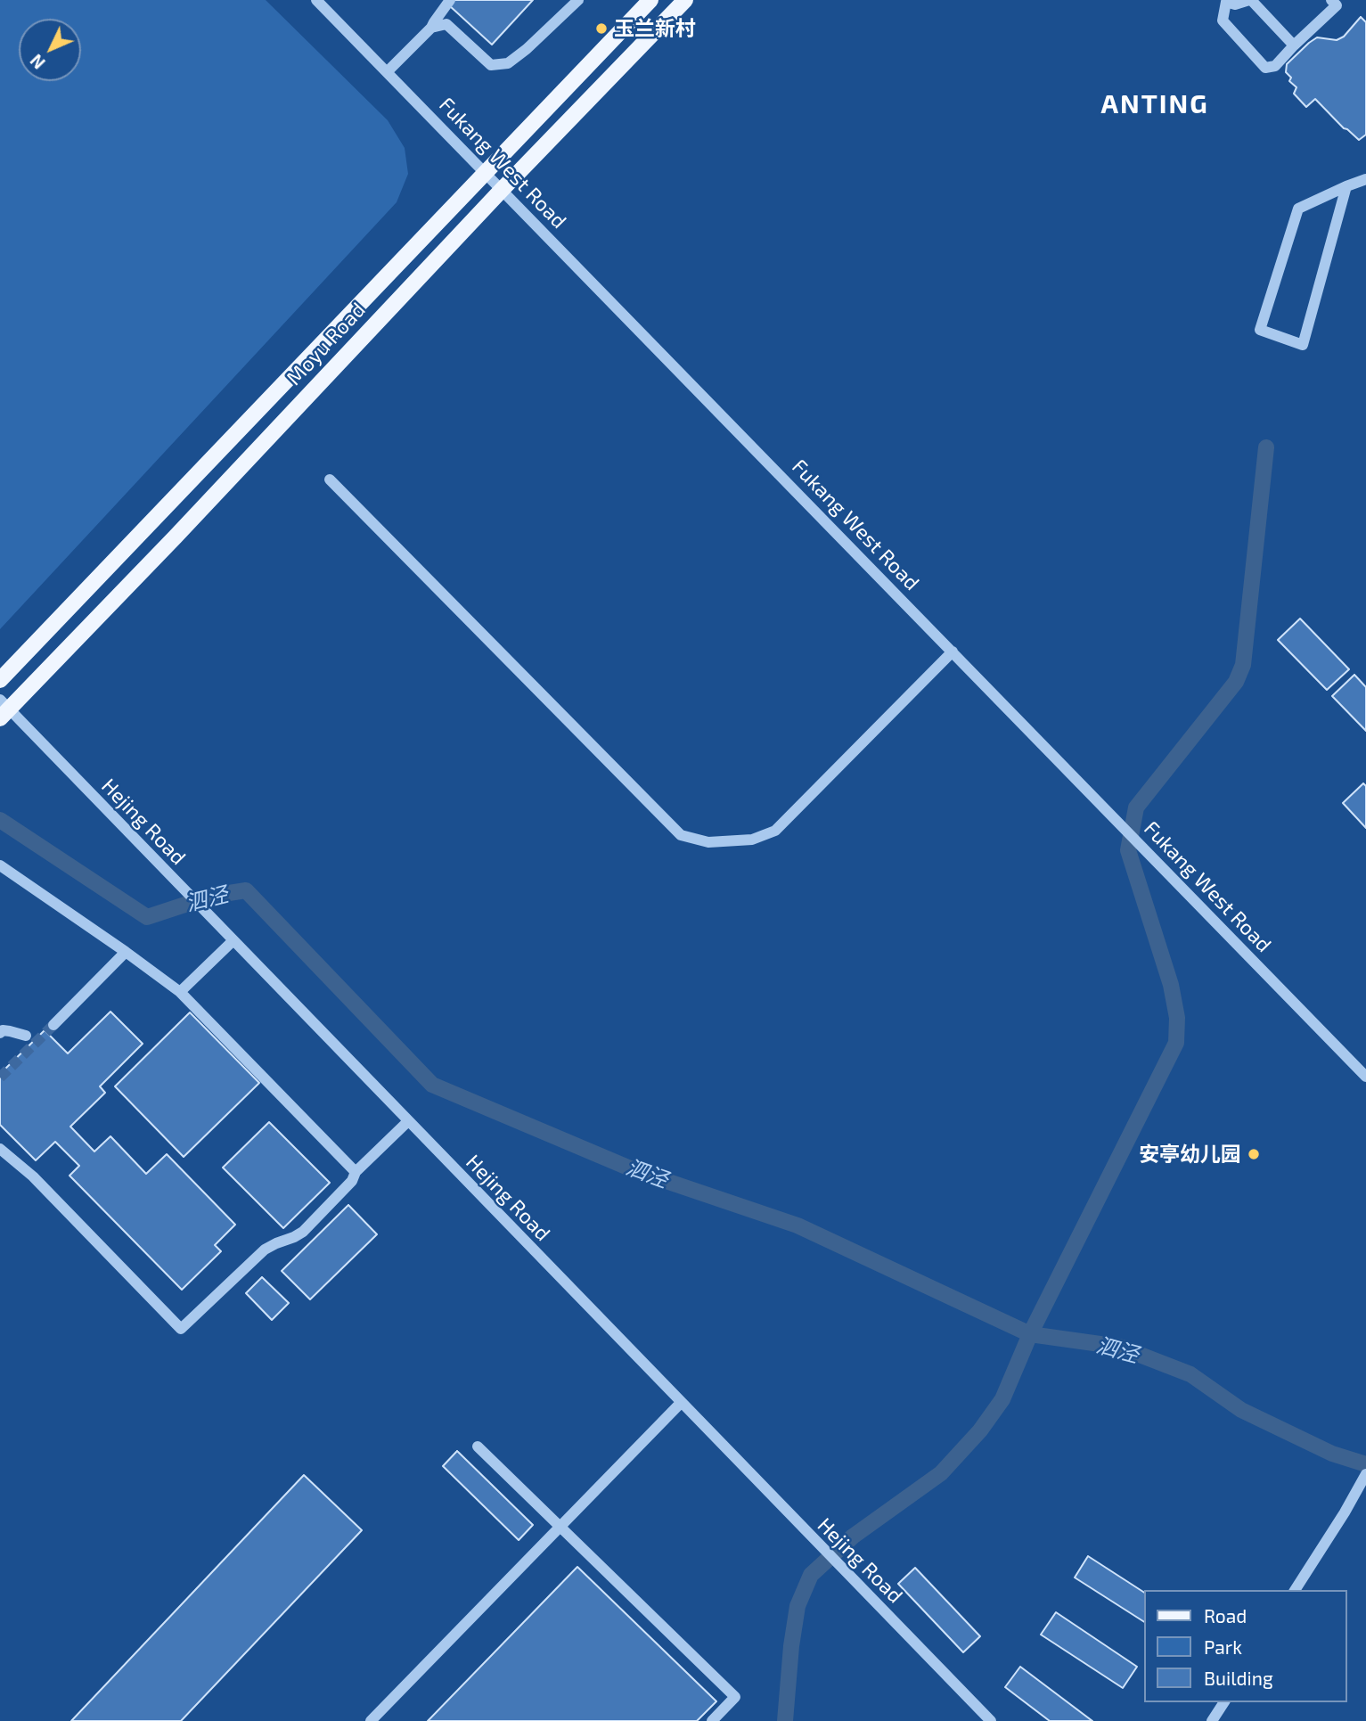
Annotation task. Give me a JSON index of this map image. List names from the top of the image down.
{
  "streets": {
    "main road": ["Moyu Road"],
    "street": ["Fukang West Road", "Hejing Road"]
  },
  "crossings": [
    ["Fukang West Road", "Moyu Road"],
    ["Moyu Road", "Hejing Road"]
  ],
  "districts": ["ANTING"],
  "water": ["泗泾"],
  "places": ["玉兰新村", "安亭幼儿园"],
  "legend": ["Road", "Park", "Building"],
  "north": "bottom left"
}
